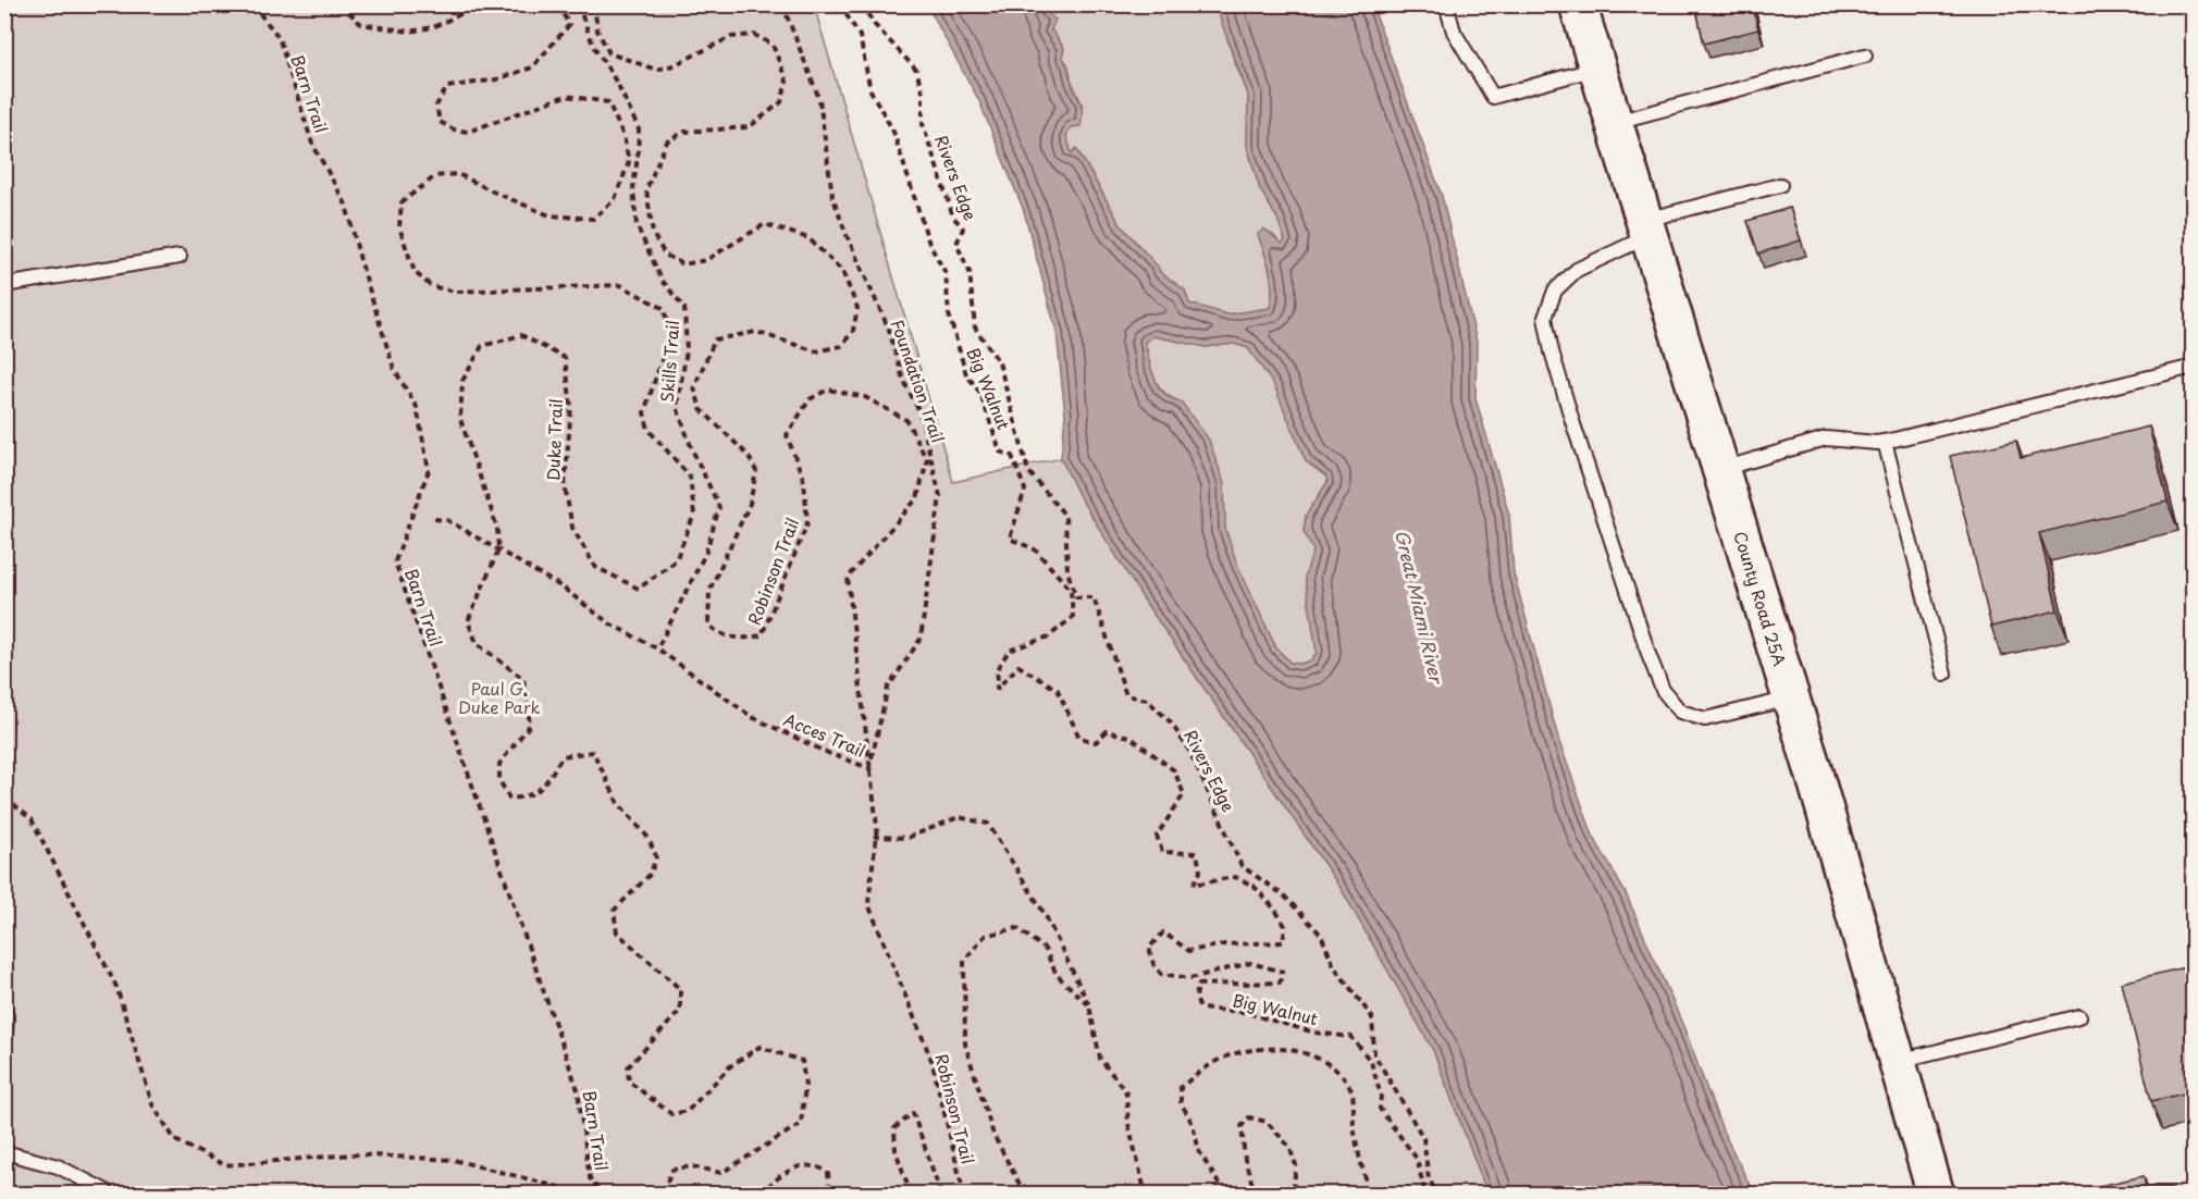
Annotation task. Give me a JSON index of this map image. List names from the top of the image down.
{
  "streets": {
    "main road": ["County Road 25A"],
    "path": [
      "Barn Trail",
      "Rivers Edge",
      "Skills Trail",
      "Foundation Trail",
      "Big Walnut",
      "Duke Trail",
      "Robinson Trail",
      "Acces Trail"
    ]
  },
  "crossings": [
    ["Skills Trail", "Acces Trail"],
    ["Foundation Trail", "Robinson Trail"],
    ["Foundation Trail", "Acces Trail"],
    ["Duke Trail", "Acces Trail"],
    ["Robinson Trail", "Acces Trail"]
  ],
  "water": ["Great Miami River"],
  "parks": ["Paul G. Duke Park"]
}
